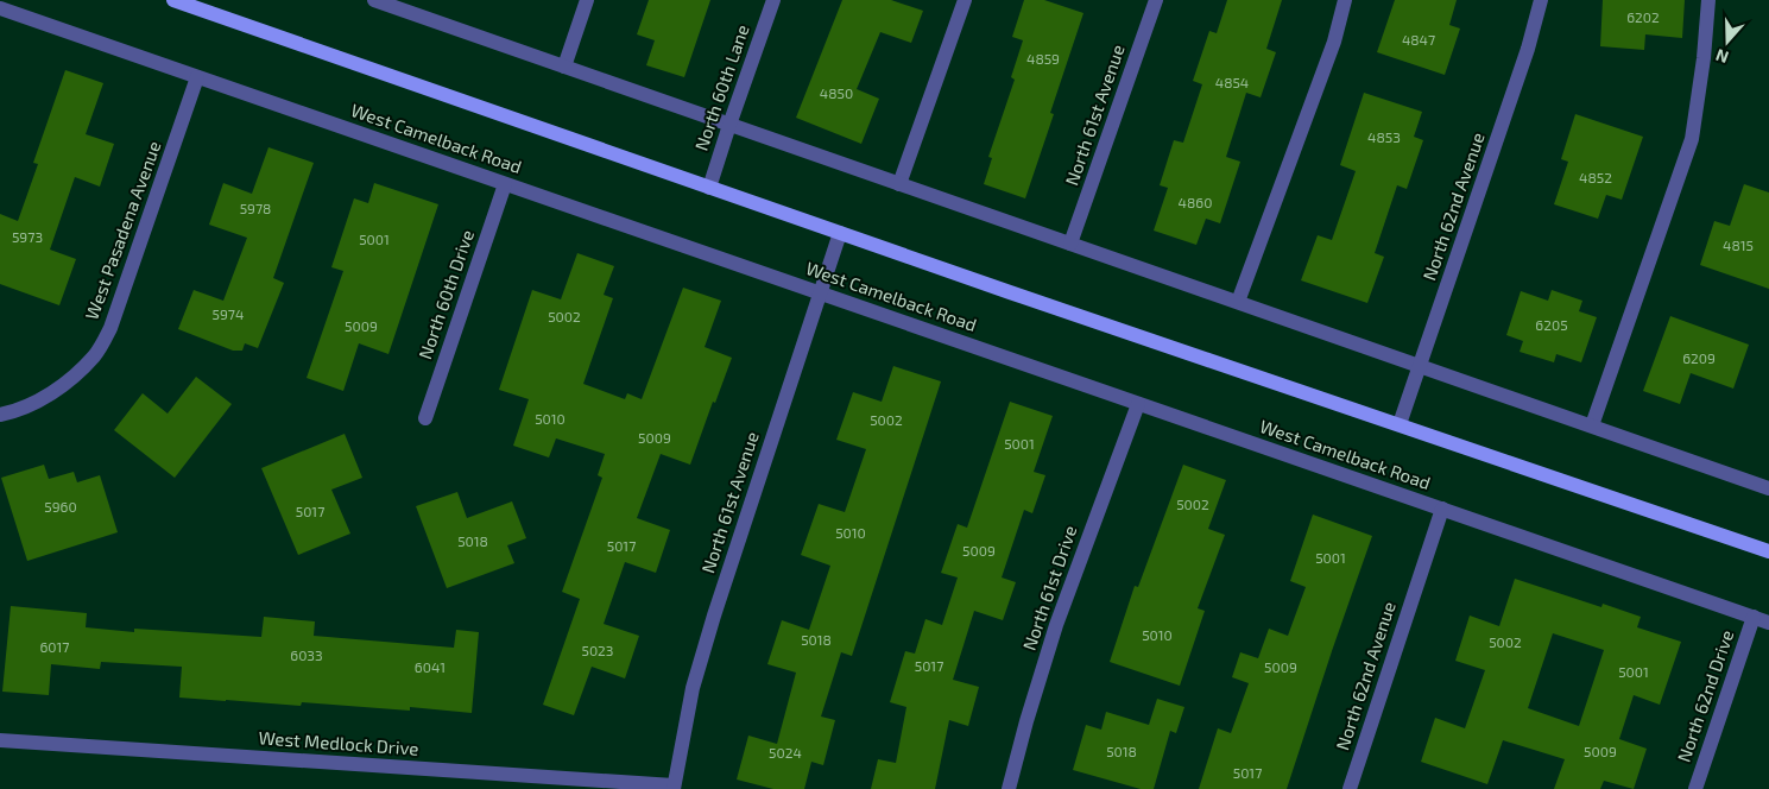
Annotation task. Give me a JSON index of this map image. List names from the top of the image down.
{
  "streets": {
    "street": [
      "North 60th Lane",
      "North 61st Avenue",
      "West Camelback Road",
      "North 62nd Avenue",
      "West Pasadena Avenue",
      "North 60th Drive",
      "North 61st Drive",
      "North 62nd Drive",
      "West Medlock Drive"
    ]
  },
  "crossings": [
    ["North 61st Avenue", "West Camelback Road"],
    ["North 61st Avenue", "West Medlock Drive"],
    ["West Camelback Road", "North 62nd Avenue"],
    ["West Camelback Road", "West Pasadena Avenue"],
    ["West Camelback Road", "North 60th Drive"],
    ["West Camelback Road", "North 61st Drive"],
    ["West Camelback Road", "North 62nd Drive"]
  ],
  "house_numbers": [
    "6202",
    "4847",
    "4859",
    "4854",
    "4850",
    "4853",
    "4852",
    "4860",
    "5978",
    "5973",
    "5001",
    "4815",
    "5974",
    "5002",
    "6205",
    "5009",
    "6209",
    "5010",
    "5002",
    "5009",
    "5001",
    "5002",
    "5960",
    "5017",
    "5010",
    "5018",
    "5017",
    "5009",
    "5001",
    "5010",
    "5018",
    "5002",
    "6017",
    "5023",
    "6033",
    "5017",
    "6041",
    "5009",
    "5001",
    "5018",
    "5009",
    "5024",
    "5017"
  ],
  "north": "bottom"
}
